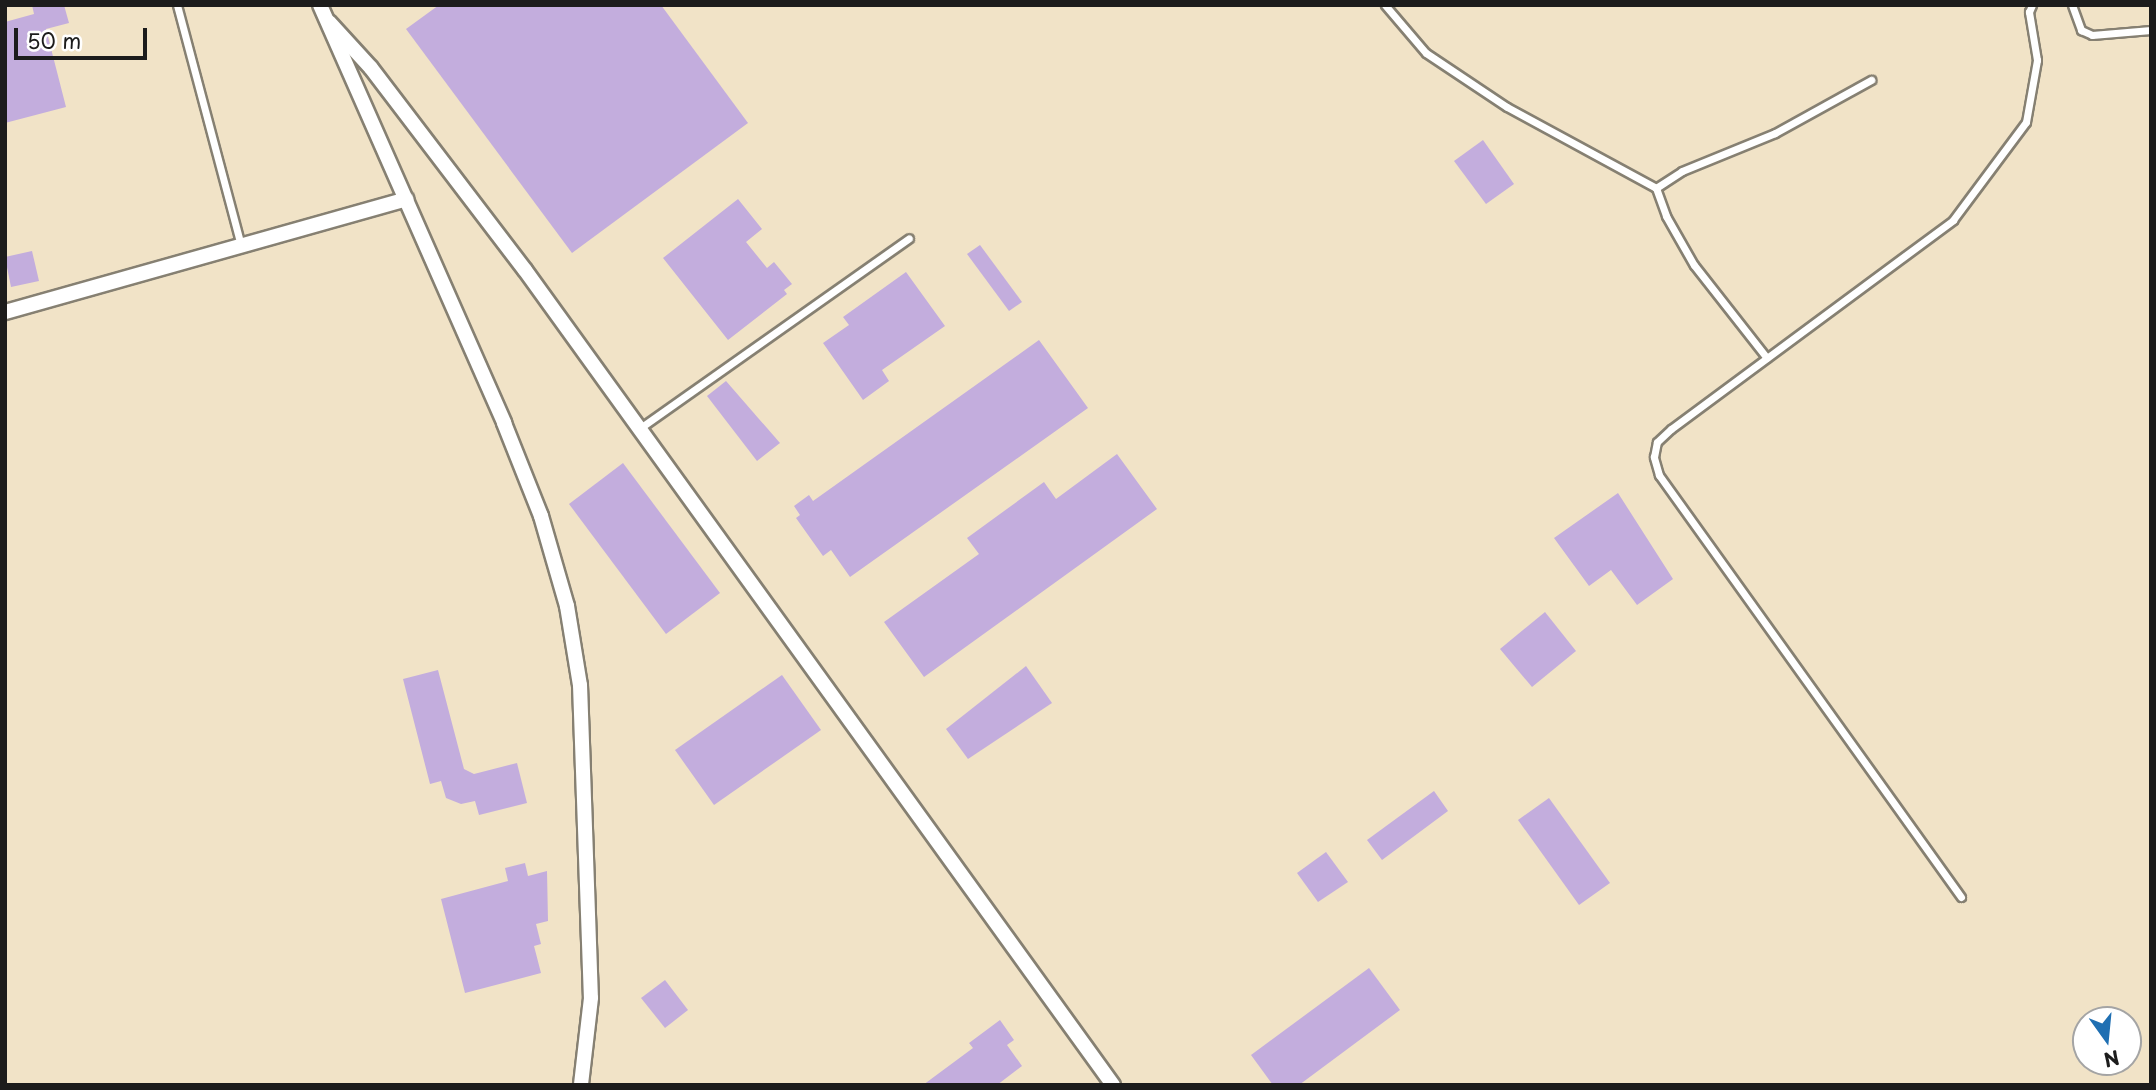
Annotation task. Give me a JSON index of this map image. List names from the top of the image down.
{
  "scale_bar": "50 m",
  "north": "bottom"
}
